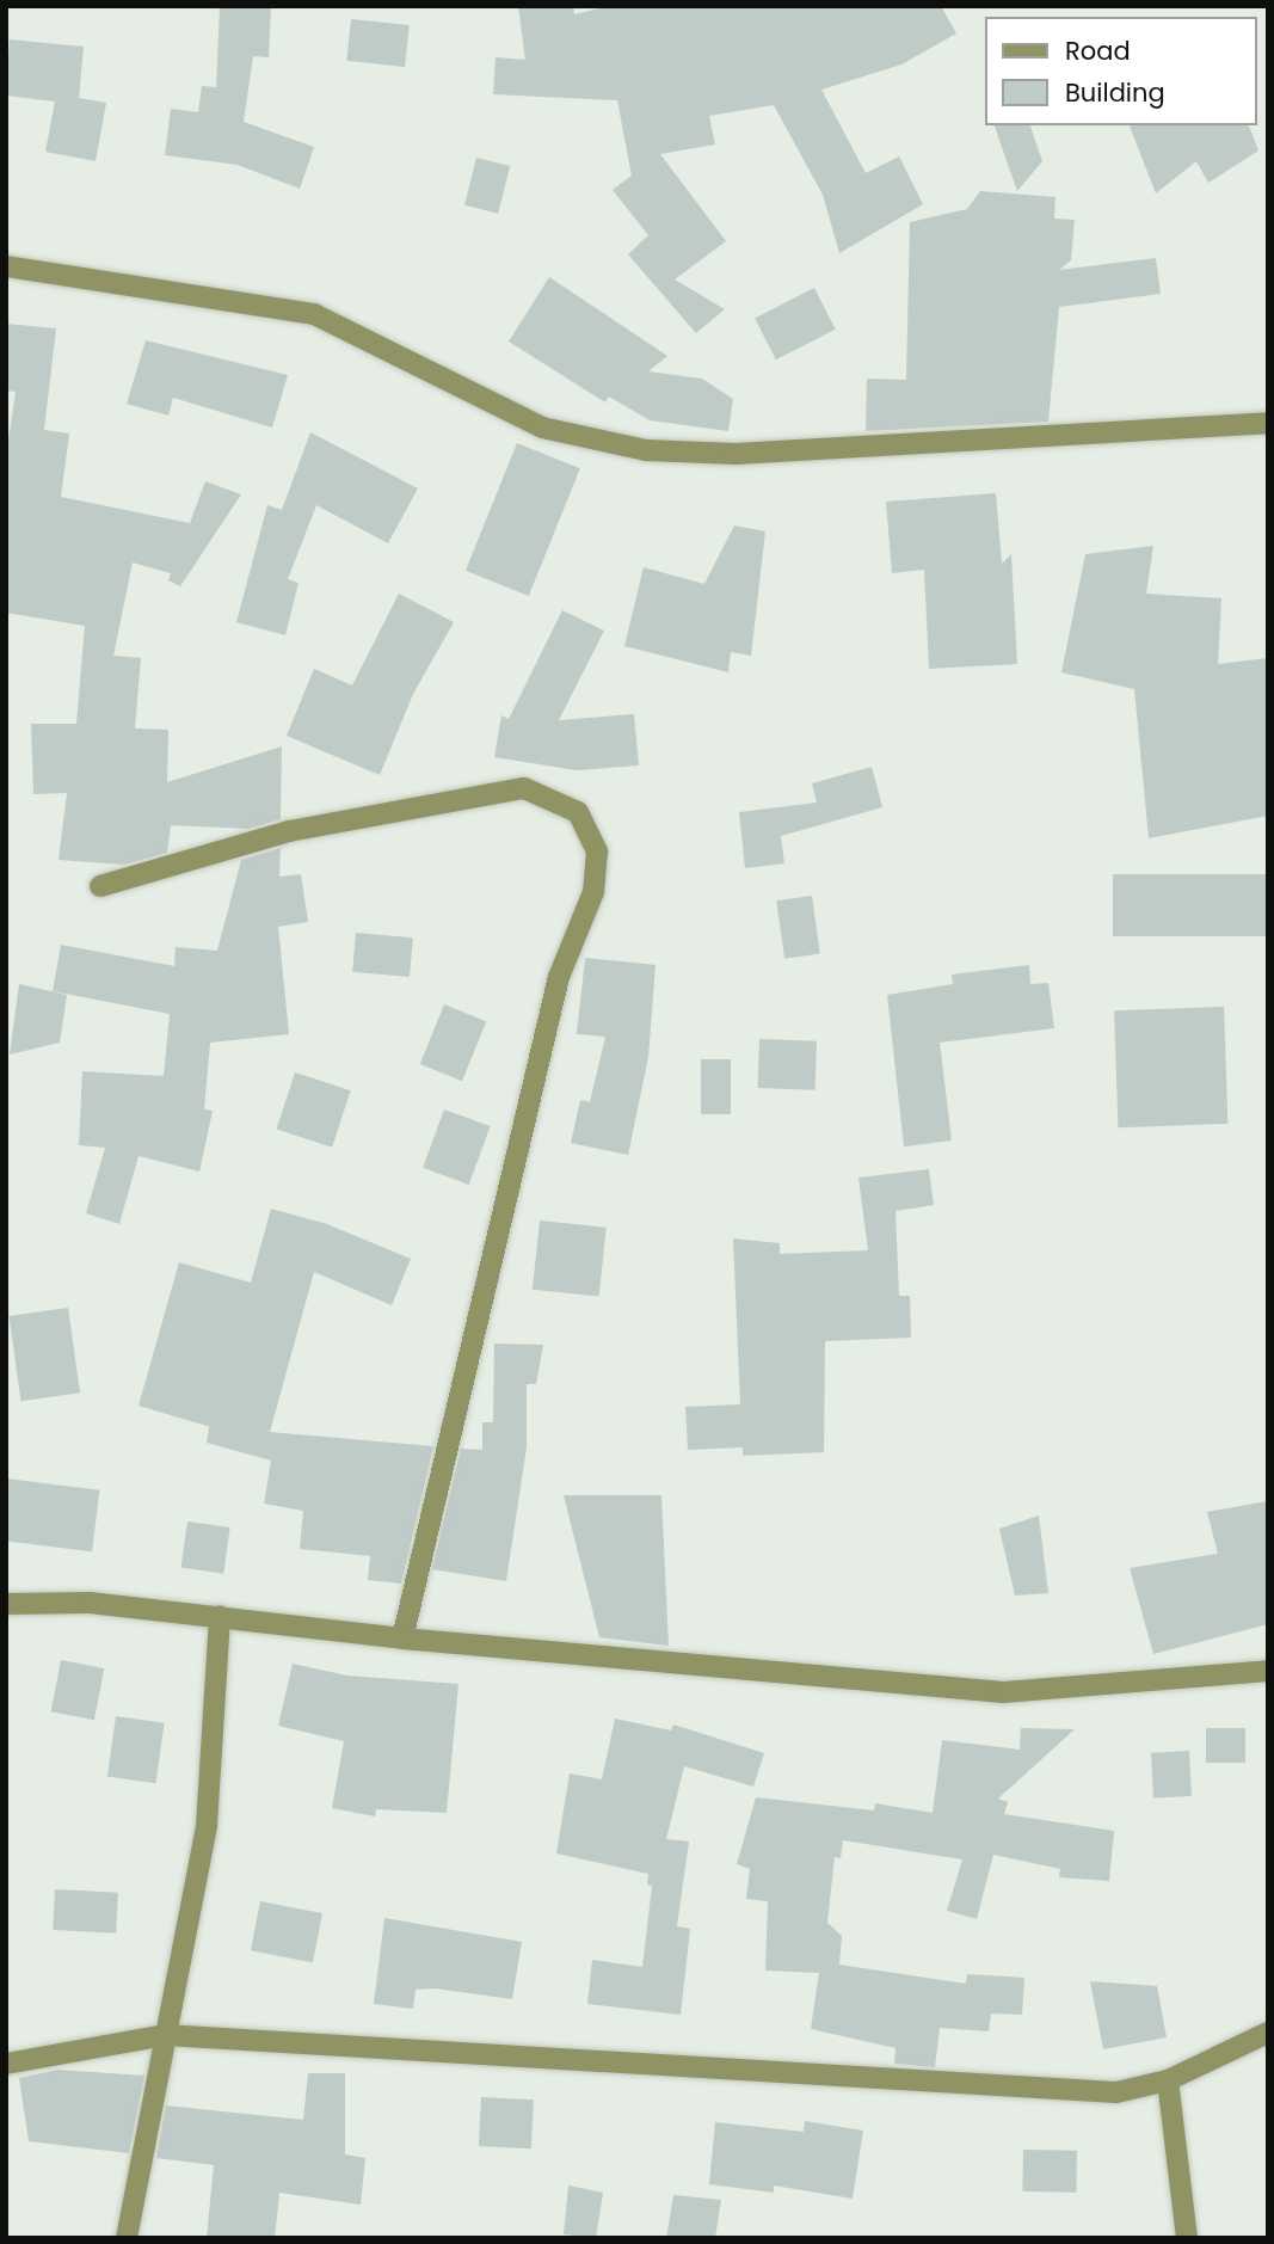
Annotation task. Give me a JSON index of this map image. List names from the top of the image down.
{
  "legend": ["Road", "Building"]
}
